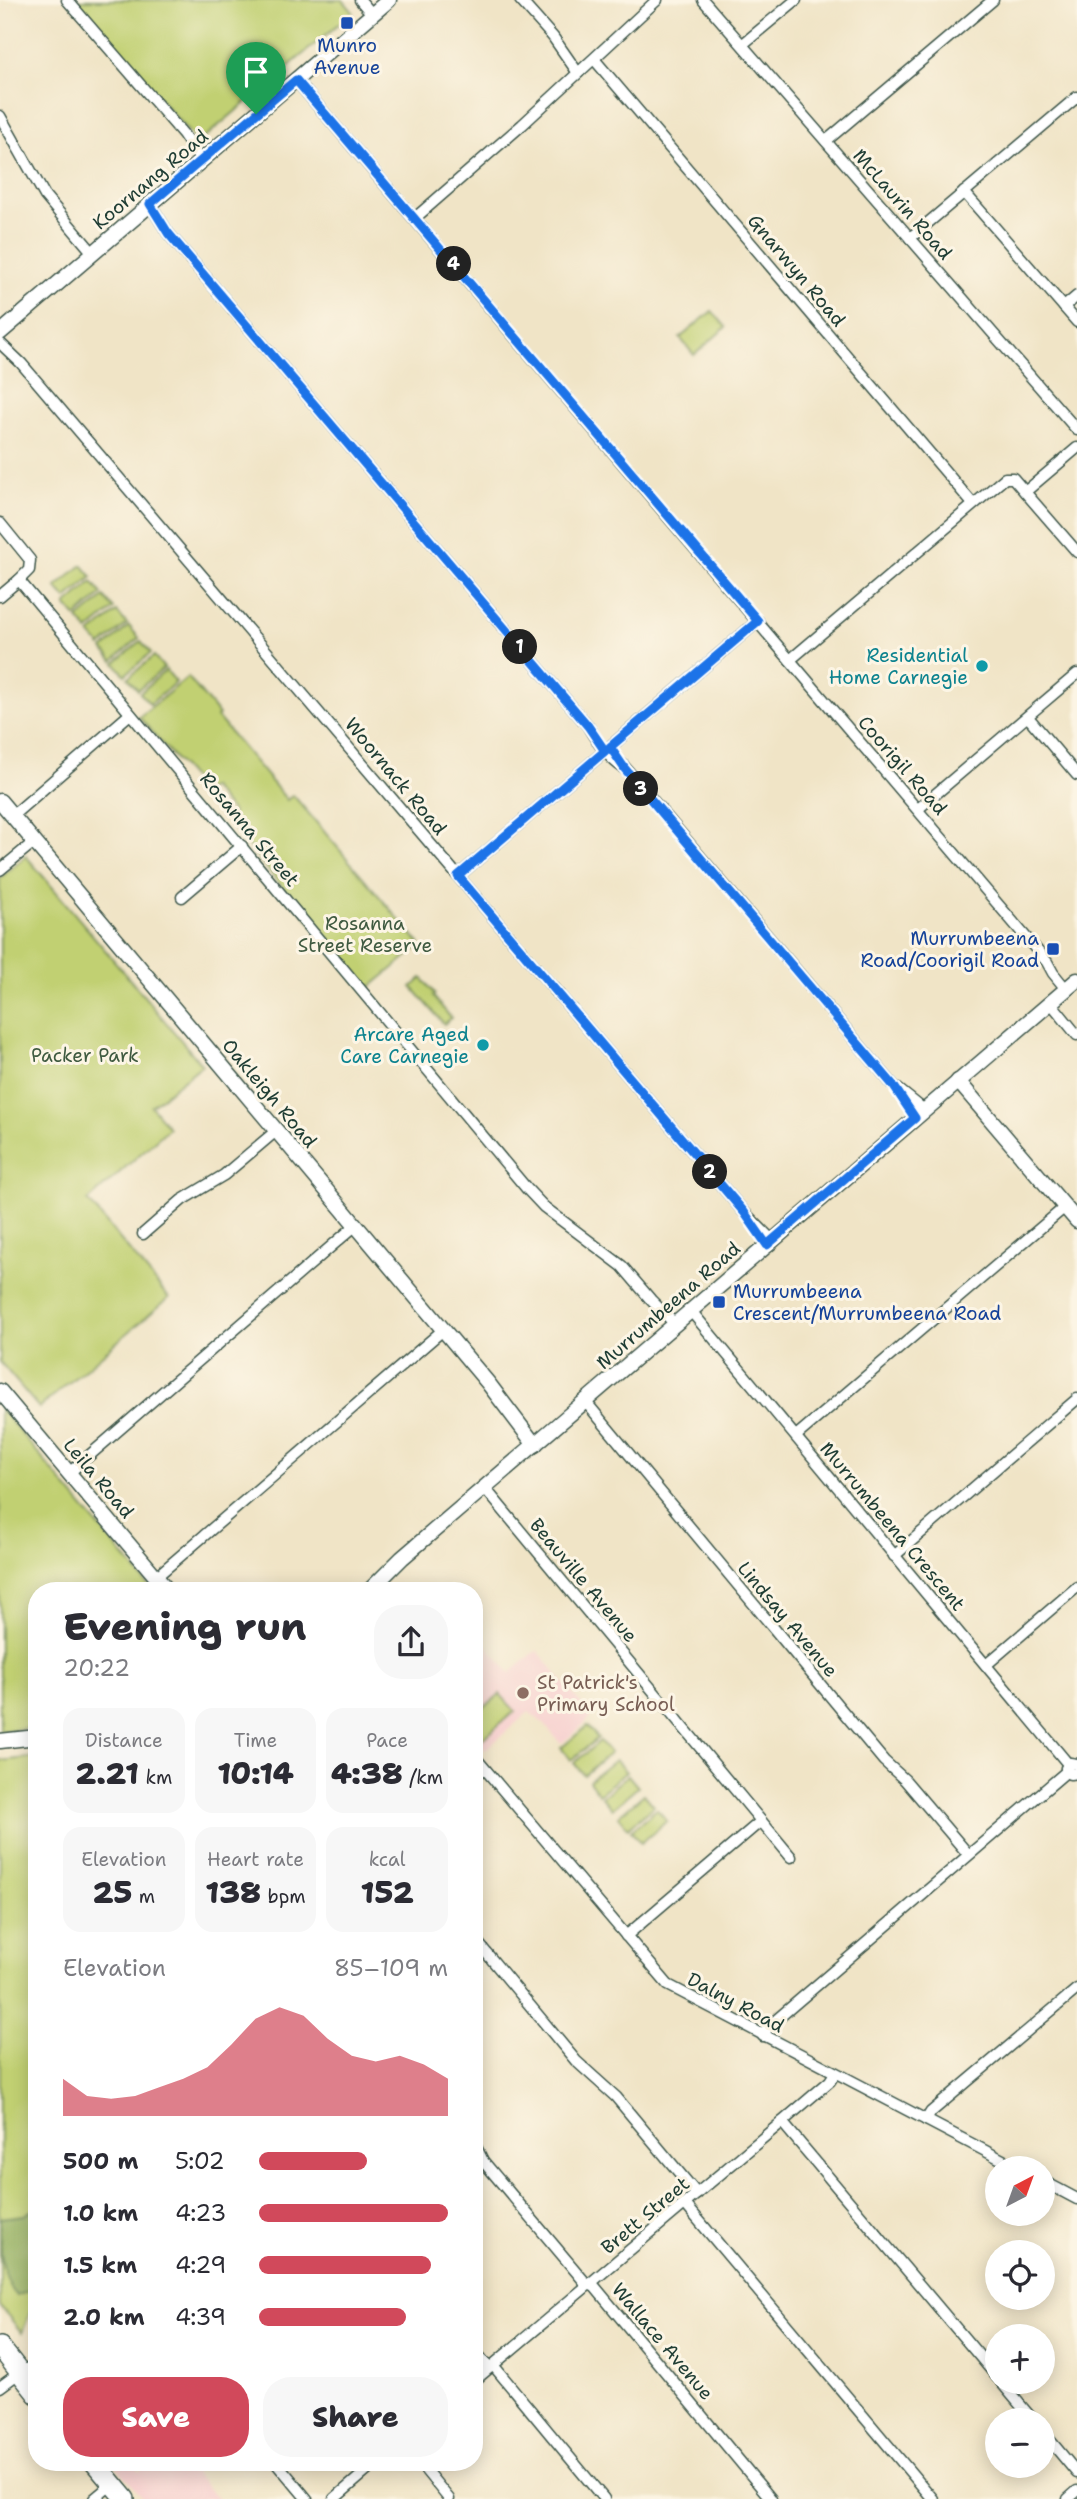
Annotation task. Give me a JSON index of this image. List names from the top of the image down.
{
  "streets": {
    "street": [
      "Koornang Road",
      "McLaurin Road",
      "Gnarwyn Road",
      "Coorigil Road",
      "Woornack Road",
      "Rosanna Street",
      "Oakleigh Road",
      "Murrumbeena Road",
      "Leila Road",
      "Murrumbeena Crescent",
      "Beauville Avenue",
      "Lindsay Avenue",
      "Dalny Road",
      "Brett Street",
      "Wallace Avenue"
    ]
  },
  "crossings": [
    ["Koornang Road", "Coorigil Road"],
    ["Koornang Road", "Woornack Road"],
    ["Coorigil Road", "Murrumbeena Road"],
    ["Woornack Road", "Murrumbeena Road"],
    ["Rosanna Street", "Murrumbeena Road"],
    ["Oakleigh Road", "Murrumbeena Road"],
    ["Murrumbeena Road", "Murrumbeena Crescent"],
    ["Murrumbeena Road", "Beauville Avenue"],
    ["Murrumbeena Road", "Lindsay Avenue"],
    ["Dalny Road", "Brett Street"],
    ["Brett Street", "Wallace Avenue"]
  ],
  "parks": ["Rosanna Street Reserve", "Packer Park"],
  "places": {
    "transit": ["Munro Avenue", "Murrumbeena Road/Coorigil Road", "Murrumbeena Crescent/Murrumbeena Road"],
    "other": ["Residential Home Carnegie", "Arcare Aged Care Carnegie", "St Patrick's Primary School"]
  },
  "north": "top right",
  "page": {
    "pins": [
      "4",
      "1",
      "3",
      "2"
    ],
    "heading": ["Evening run", "20:22"],
    "stats": [
      ["Distance", "2.21 km"],
      ["Time", "10:14"],
      ["Pace", "4:38 /km"],
      ["Elevation", "25 m"],
      ["Heart rate", "138 bpm"],
      ["kcal", "152"]
    ],
    "chart": ["Elevation", "85–109 m"],
    "list": [
      {
        "name": "500 m",
        "note": "5:02"
      },
      {
        "name": "1.0 km",
        "note": "4:23"
      },
      {
        "name": "1.5 km",
        "note": "4:29"
      },
      {
        "name": "2.0 km",
        "note": "4:39"
      }
    ],
    "map_buttons": ["+", "−"],
    "buttons": ["Save", "Share"]
  }
}
